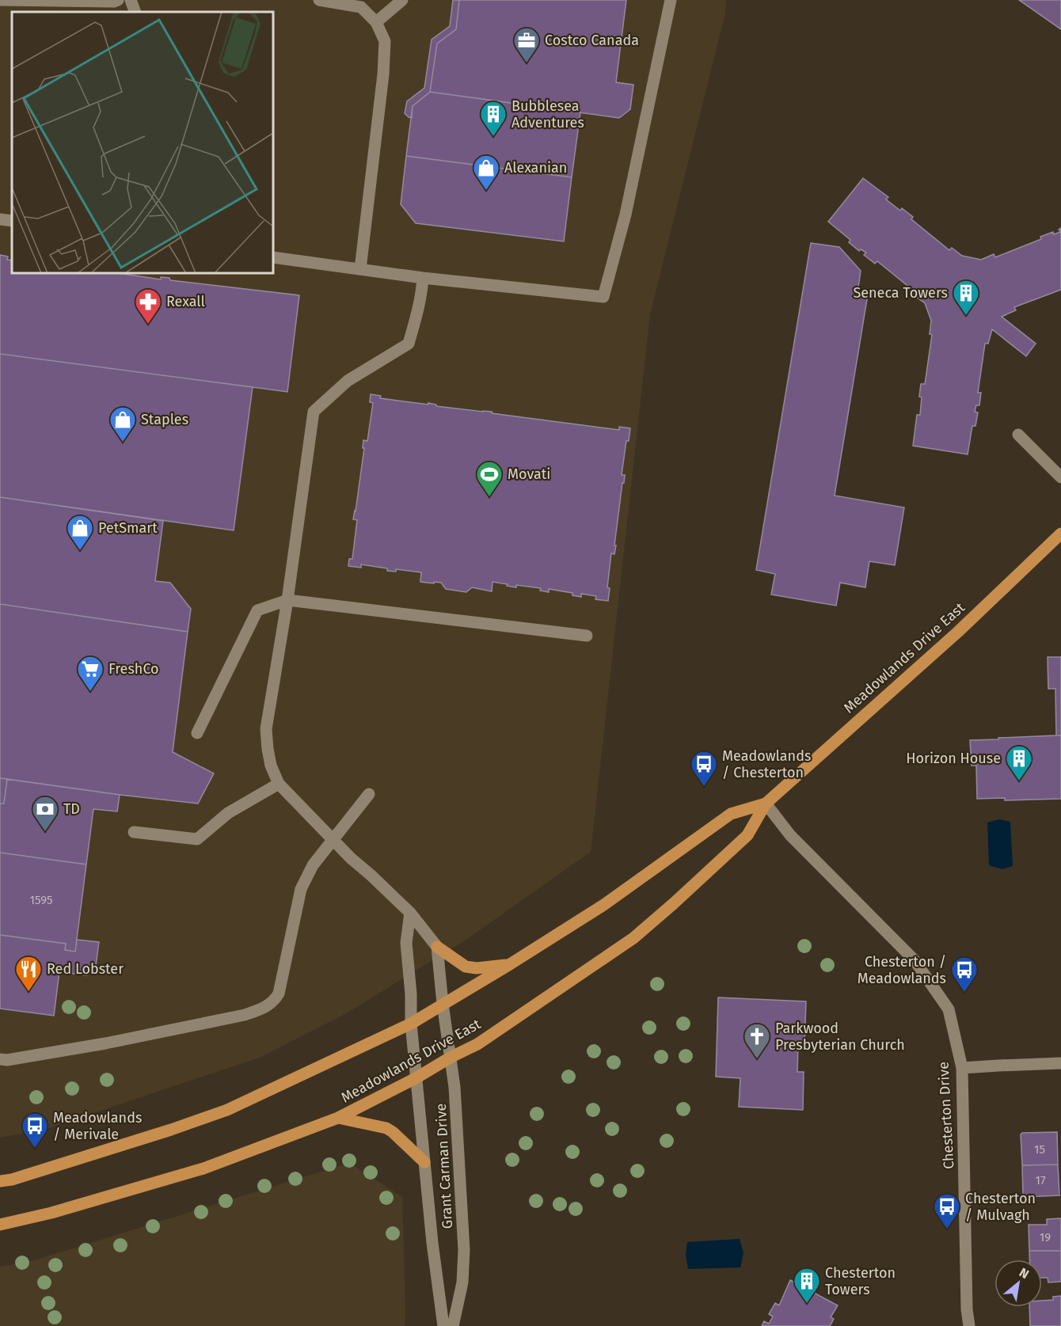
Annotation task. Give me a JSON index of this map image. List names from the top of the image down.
{
  "streets": {
    "main road": ["Meadowlands Drive East"],
    "street": ["Chesterton Drive", "Grant Carman Drive"]
  },
  "crossings": [
    ["Meadowlands Drive East", "Chesterton Drive"],
    ["Meadowlands Drive East", "Grant Carman Drive"]
  ],
  "places": {
    "office": ["Costco Canada"],
    "building": [
      "Bubblesea Adventures",
      "Seneca Towers",
      "Horizon House",
      "Chesterton Towers"
    ],
    "shop": ["Alexanian", "Staples", "PetSmart"],
    "pharmacy": ["Rexall"],
    "sports": ["Movati"],
    "supermarket": ["FreshCo"],
    "bus stop": [
      "Meadowlands / Chesterton",
      "Chesterton / Meadowlands",
      "Meadowlands / Merivale",
      "Chesterton / Mulvagh"
    ],
    "bank": ["TD"],
    "restaurant": ["Red Lobster"],
    "church": ["Parkwood Presbyterian Church"]
  },
  "house_numbers": [
    "1595",
    "15",
    "17",
    "19"
  ],
  "north": "top right"
}
